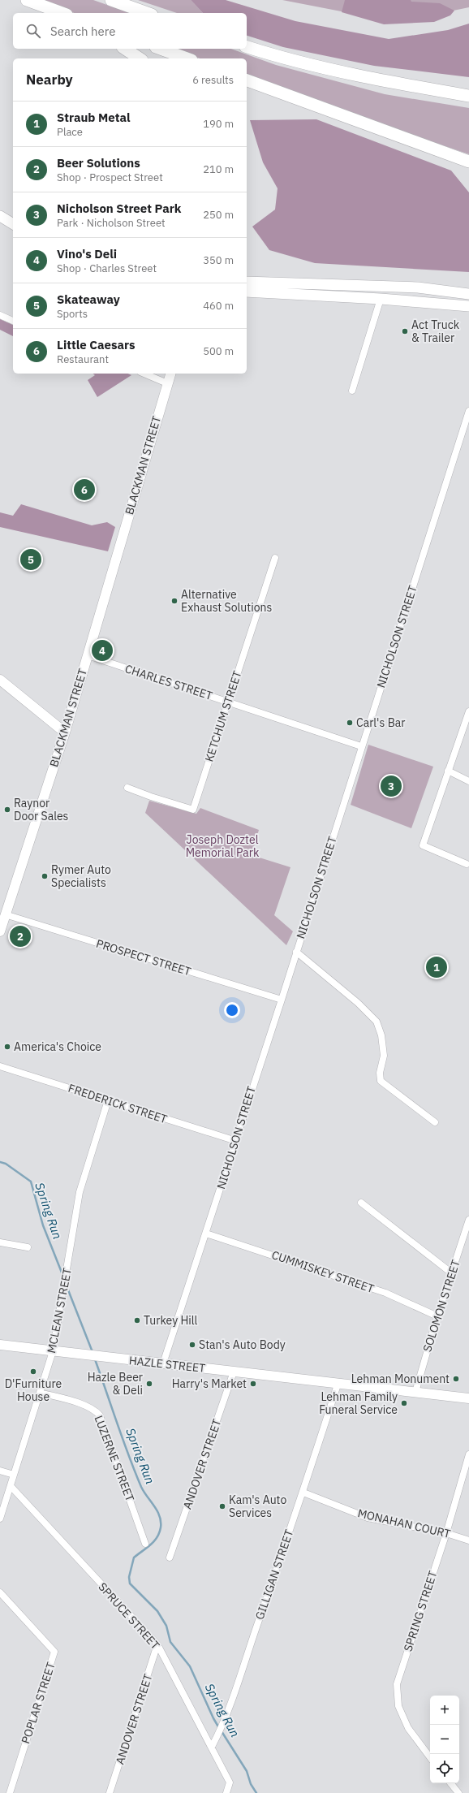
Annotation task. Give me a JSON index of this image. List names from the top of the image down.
{
  "streets": {
    "main road": ["BLACKMAN STREET", "HAZLE STREET"],
    "street": [
      "NICHOLSON STREET",
      "CHARLES STREET",
      "KETCHUM STREET",
      "PROSPECT STREET",
      "FREDERICK STREET",
      "CUMMISKEY STREET",
      "SOLOMON STREET",
      "MCLEAN STREET",
      "LUZERNE STREET",
      "ANDOVER STREET",
      "MONAHAN COURT",
      "GILLIGAN STREET",
      "SPRING STREET",
      "SPRUCE STREET",
      "POPLAR STREET"
    ]
  },
  "crossings": [
    ["BLACKMAN STREET", "CHARLES STREET"],
    ["BLACKMAN STREET", "PROSPECT STREET"],
    ["NICHOLSON STREET", "CHARLES STREET"],
    ["NICHOLSON STREET", "PROSPECT STREET"],
    ["NICHOLSON STREET", "FREDERICK STREET"],
    ["NICHOLSON STREET", "CUMMISKEY STREET"],
    ["NICHOLSON STREET", "HAZLE STREET"],
    ["CHARLES STREET", "KETCHUM STREET"],
    ["FREDERICK STREET", "MCLEAN STREET"],
    ["CUMMISKEY STREET", "SOLOMON STREET"],
    ["SOLOMON STREET", "HAZLE STREET"],
    ["MCLEAN STREET", "HAZLE STREET"],
    ["MCLEAN STREET", "LUZERNE STREET"],
    ["MCLEAN STREET", "SPRUCE STREET"],
    ["HAZLE STREET", "ANDOVER STREET"],
    ["HAZLE STREET", "GILLIGAN STREET"],
    ["ANDOVER STREET", "SPRUCE STREET"],
    ["MONAHAN COURT", "GILLIGAN STREET"],
    ["MONAHAN COURT", "SPRING STREET"],
    ["GILLIGAN STREET", "SPRUCE STREET"]
  ],
  "water": ["Spring Run"],
  "parks": ["Joseph Doztel Memorial Park"],
  "places": [
    "Act Truck & Trailer",
    "Alternative Exhaust Solutions",
    "Carl's Bar",
    "Raynor Door Sales",
    "Rymer Auto Specialists",
    "America's Choice",
    "Turkey Hill",
    "Stan's Auto Body",
    "D'Furniture House",
    "Lehman Monument",
    "Hazle Beer & Deli",
    "Harry's Market",
    "Lehman Family Funeral Service",
    "Kam's Auto Services"
  ],
  "page": {
    "search": "Search here",
    "heading": ["Nearby", "6 results"],
    "list": [
      {
        "mark": "1",
        "name": "Straub Metal",
        "note": "Place",
        "value": "190 m"
      },
      {
        "mark": "2",
        "name": "Beer Solutions",
        "note": "Shop · Prospect Street",
        "value": "210 m"
      },
      {
        "mark": "3",
        "name": "Nicholson Street Park",
        "note": "Park · Nicholson Street",
        "value": "250 m"
      },
      {
        "mark": "4",
        "name": "Vino's Deli",
        "note": "Shop · Charles Street",
        "value": "350 m"
      },
      {
        "mark": "5",
        "name": "Skateaway",
        "note": "Sports",
        "value": "460 m"
      },
      {
        "mark": "6",
        "name": "Little Caesars",
        "note": "Restaurant",
        "value": "500 m"
      }
    ],
    "pins": [
      "6",
      "5",
      "4",
      "3",
      "2",
      "1"
    ],
    "map_buttons": ["+", "−"]
  }
}
